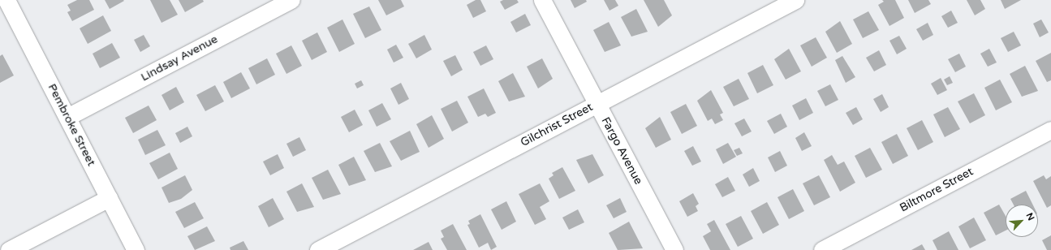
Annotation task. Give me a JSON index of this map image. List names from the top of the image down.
{
  "streets": {
    "street": [
      "Lindsay Avenue",
      "Pembroke Street",
      "Gilchrist Street",
      "Fargo Avenue",
      "Biltmore Street"
    ]
  },
  "crossings": [
    ["Lindsay Avenue", "Pembroke Street"],
    ["Gilchrist Street", "Fargo Avenue"]
  ],
  "north": "top right"
}
